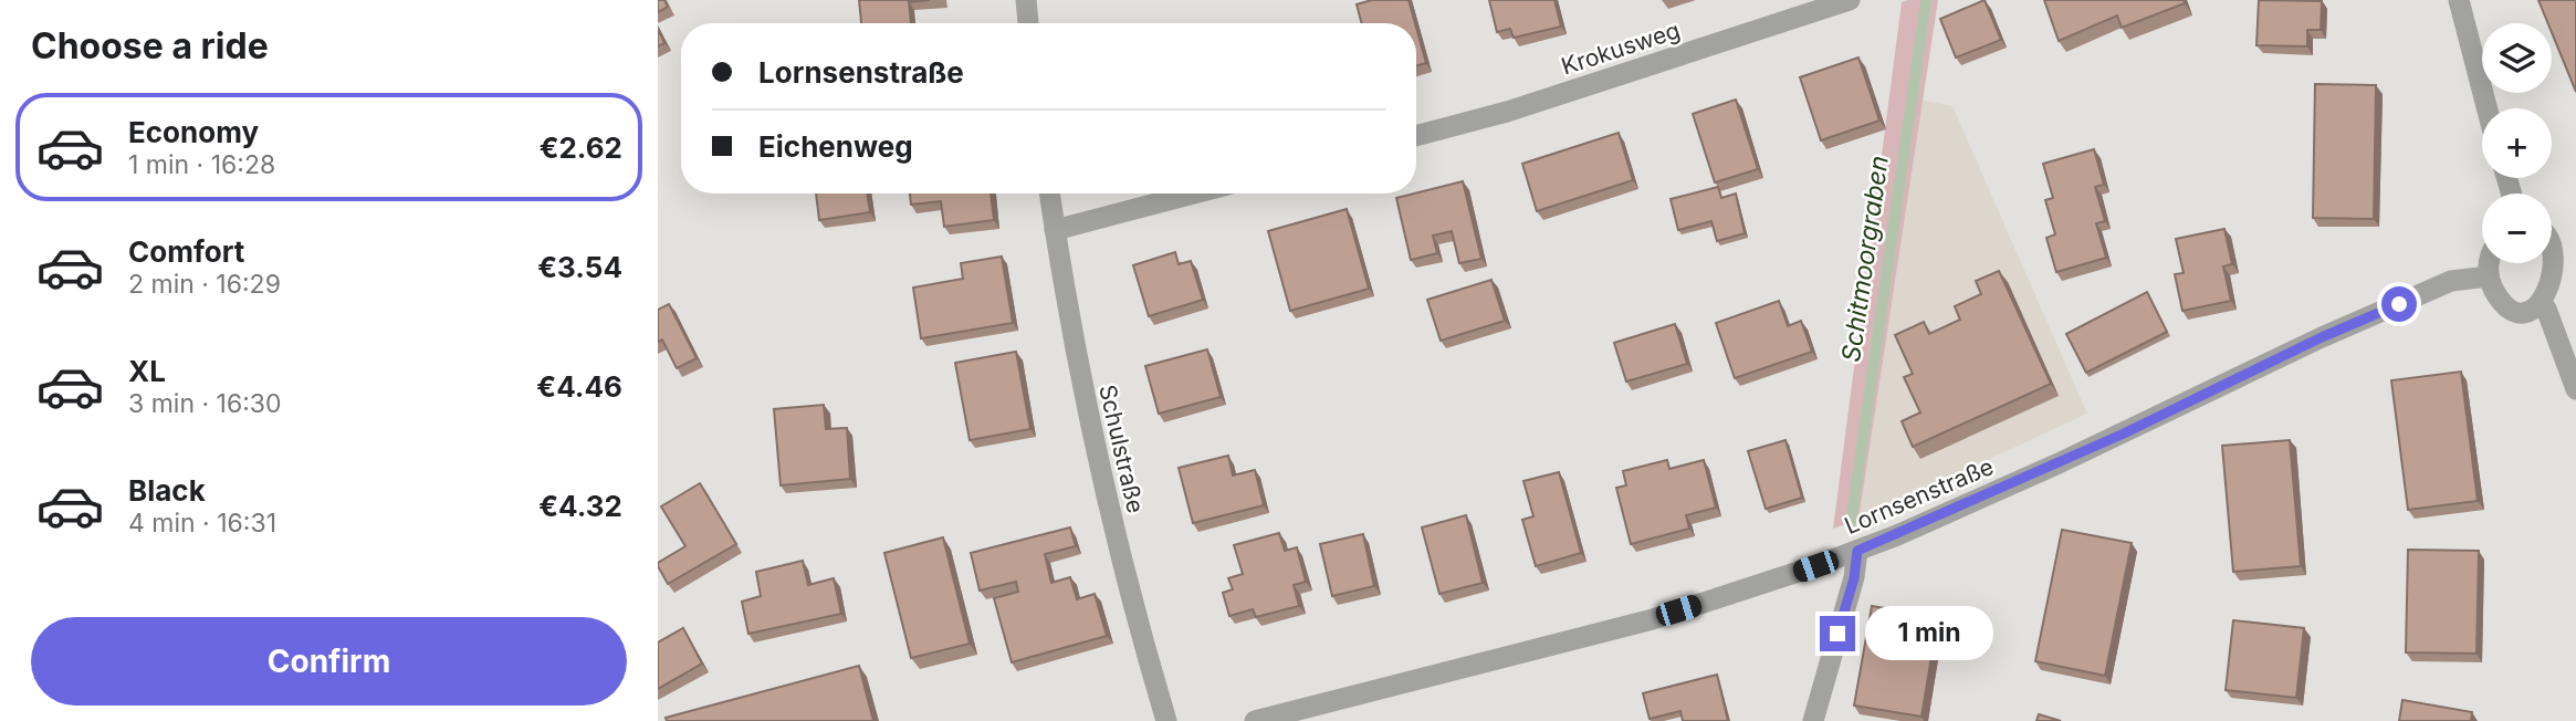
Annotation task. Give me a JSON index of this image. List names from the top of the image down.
{
  "streets": {
    "street": ["Krokusweg", "Schulstraße", "Lornsenstraße"]
  },
  "water": ["Schitmoorgraben"],
  "page": {
    "heading": "Choose a ride",
    "map_buttons": ["+", "−"],
    "banner": ["Lornsenstraße", "Eichenweg"],
    "list": [
      {
        "name": "Economy",
        "note": "1 min · 16:28",
        "value": "€2.62"
      },
      {
        "name": "Comfort",
        "note": "2 min · 16:29",
        "value": "€3.54"
      },
      {
        "name": "XL",
        "note": "3 min · 16:30",
        "value": "€4.46"
      },
      {
        "name": "Black",
        "note": "4 min · 16:31",
        "value": "€4.32"
      }
    ],
    "buttons": "Confirm",
    "bubble": "1 min"
  }
}
